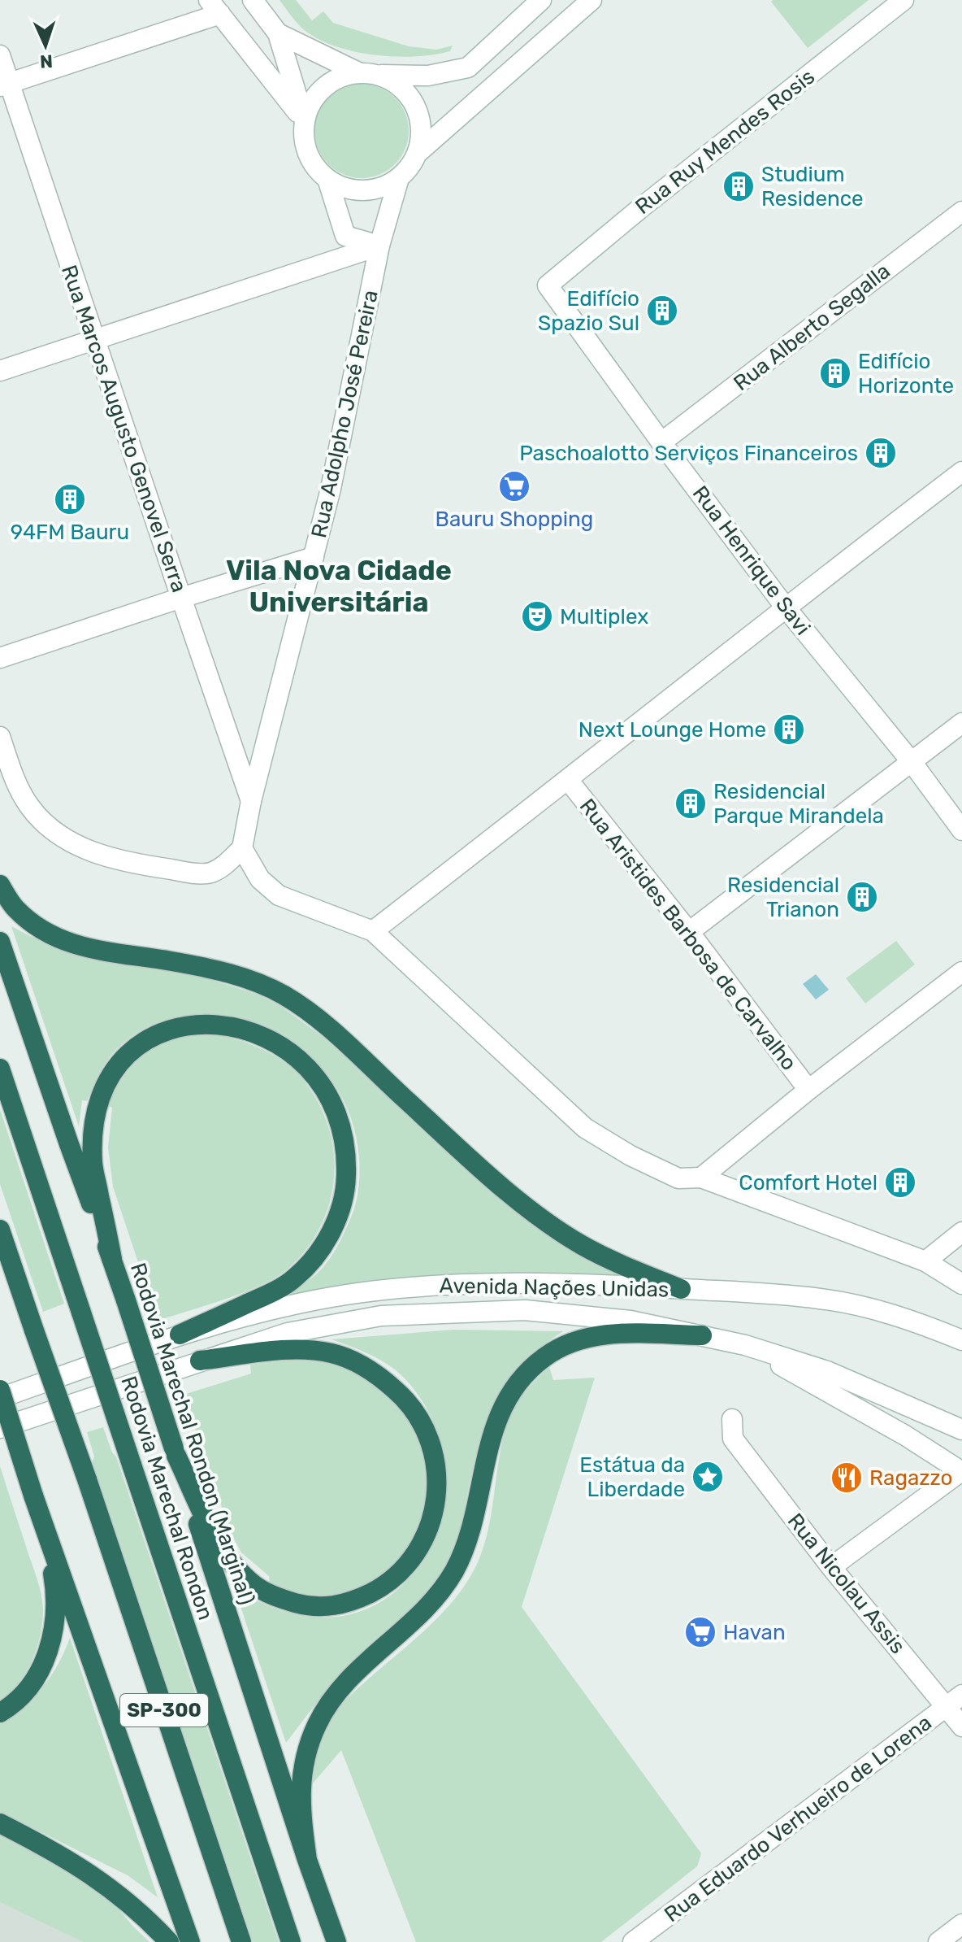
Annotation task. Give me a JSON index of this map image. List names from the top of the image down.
{
  "streets": {
    "highway": ["Rodovia Marechal Rondon (Marginal)", "Rodovia Marechal Rondon", "SP-300"],
    "street": [
      "Rua Ruy Mendes Rosis",
      "Rua Alberto Segalla",
      "Rua Adolpho José Pereira",
      "Rua Marcos Augusto Genovel Serra",
      "Rua Henrique Savi",
      "Rua Aristides Barbosa de Carvalho",
      "Avenida Nações Unidas",
      "Rua Nicolau Assis",
      "Rua Eduardo Verhueiro de Lorena"
    ]
  },
  "crossings": [
    ["Rua Ruy Mendes Rosis", "Rua Henrique Savi"],
    ["Rua Alberto Segalla", "Rua Henrique Savi"],
    ["Rua Adolpho José Pereira", "Rua Marcos Augusto Genovel Serra"],
    ["Rua Nicolau Assis", "Rua Eduardo Verhueiro de Lorena"]
  ],
  "districts": ["Vila Nova Cidade Universitária"],
  "places": {
    "building": [
      "Studium Residence",
      "Edifício Spazio Sul",
      "Edifício Horizonte",
      "Paschoalotto Serviços Financeiros",
      "94FM Bauru",
      "Next Lounge Home",
      "Residencial Parque Mirandela",
      "Residencial Trianon",
      "Comfort Hotel"
    ],
    "supermarket": ["Bauru Shopping", "Havan"],
    "theatre": ["Multiplex"],
    "place": ["Estátua da Liberdade"],
    "restaurant": ["Ragazzo"]
  },
  "north": "bottom"
}
